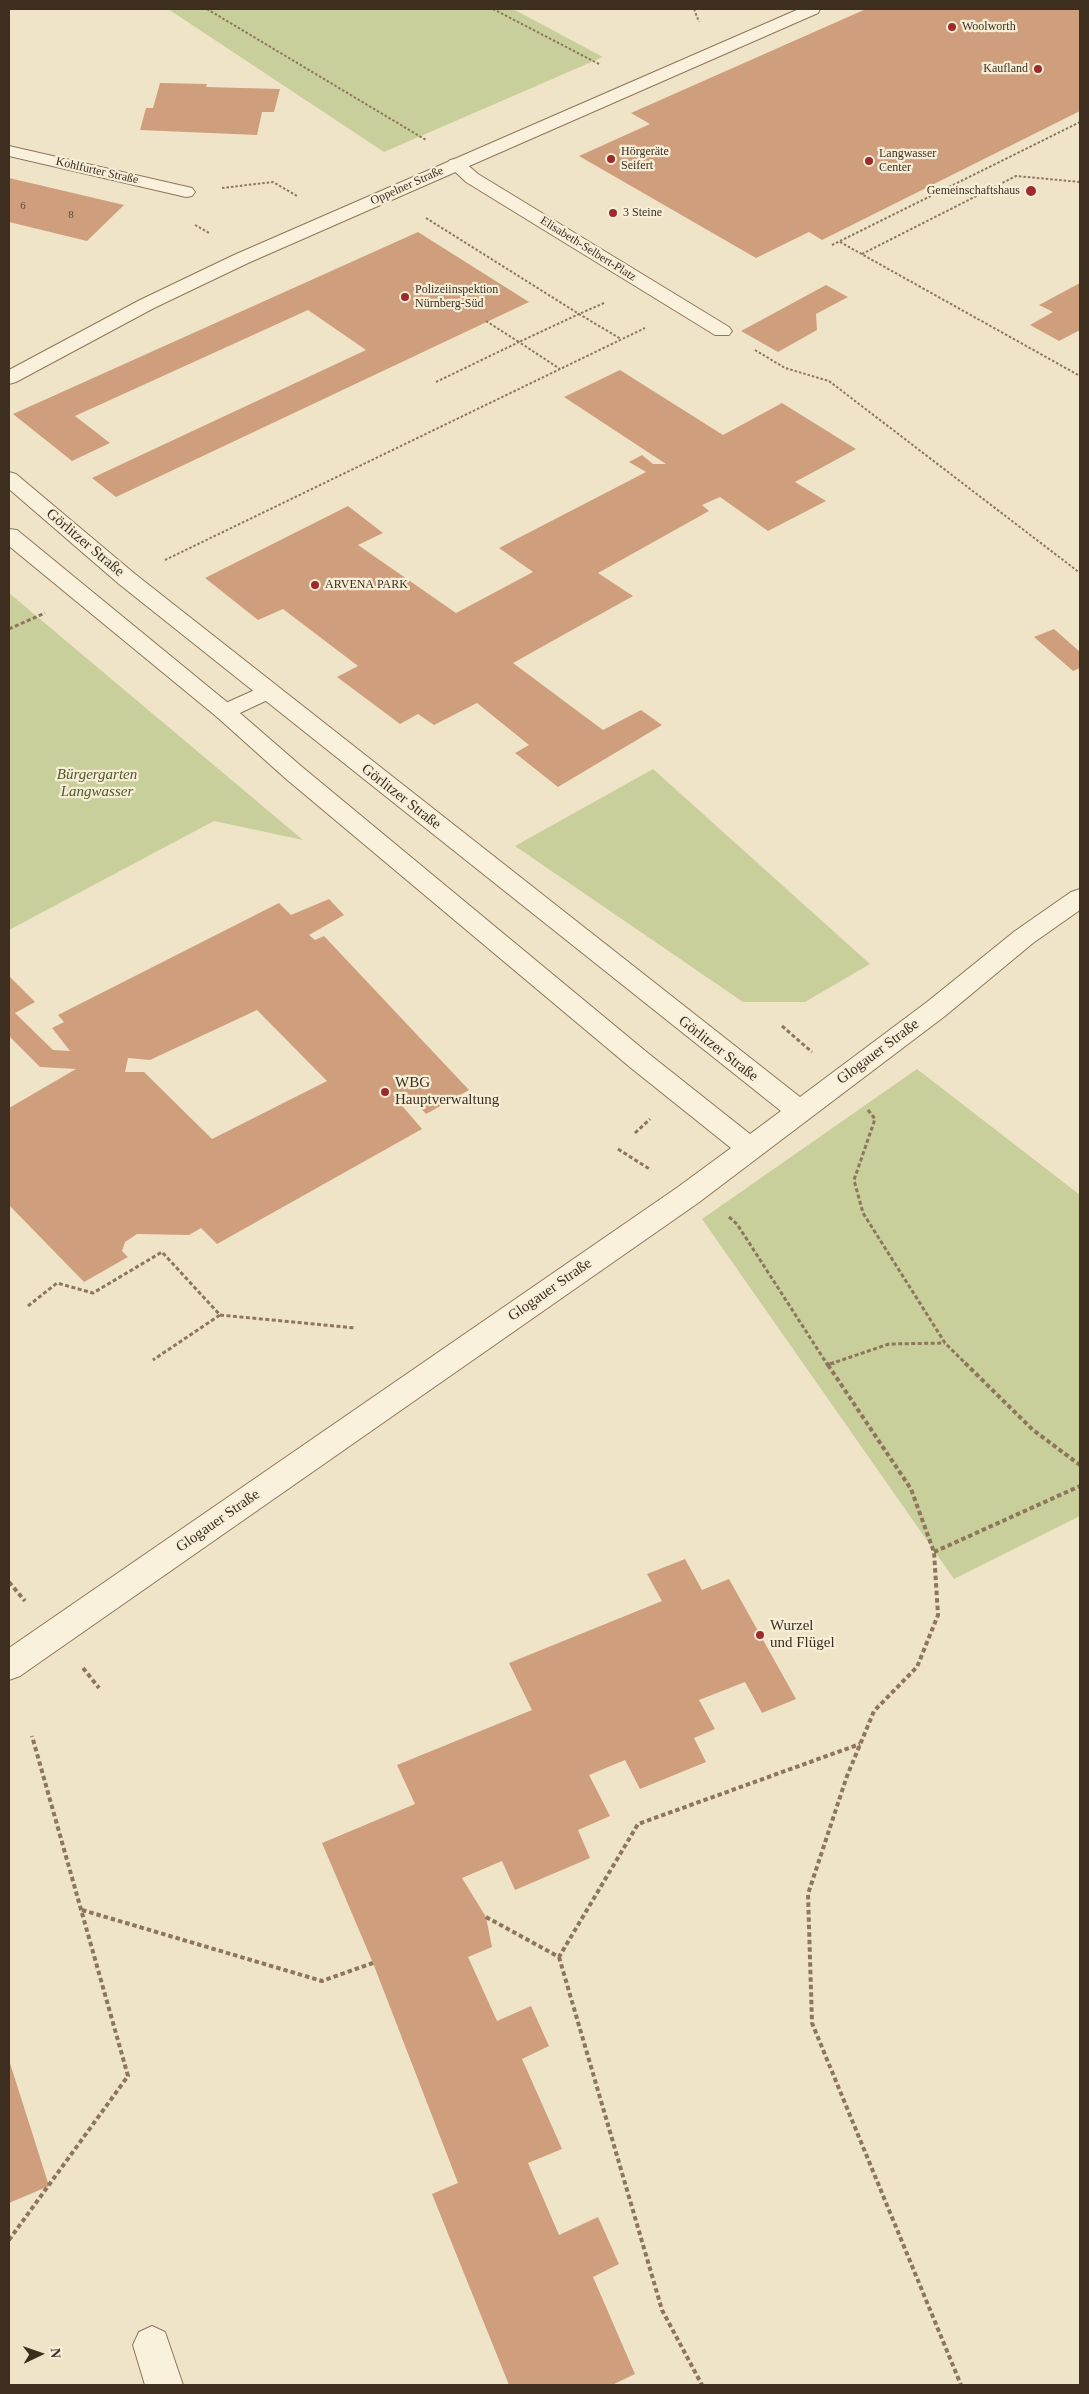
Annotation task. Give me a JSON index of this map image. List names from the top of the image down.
{
  "streets": {
    "street": [
      "Kohlfurter Straße",
      "Oppelner Straße",
      "Elisabeth-Selbert-Platz",
      "Görlitzer Straße",
      "Glogauer Straße"
    ]
  },
  "crossings": [
    ["Oppelner Straße", "Elisabeth-Selbert-Platz"],
    ["Görlitzer Straße", "Glogauer Straße"]
  ],
  "parks": ["Bürgergarten Langwasser"],
  "places": [
    "Woolworth",
    "Kaufland",
    "Hörgeräte Seifert",
    "Langwasser Center",
    "Gemeinschaftshaus",
    "3 Steine",
    "Polizeiinspektion Nürnberg-Süd",
    "ARVENA PARK",
    "WBG Hauptverwaltung",
    "Wurzel und Flügel"
  ],
  "house_numbers": ["6", "8"],
  "north": "right"
}
